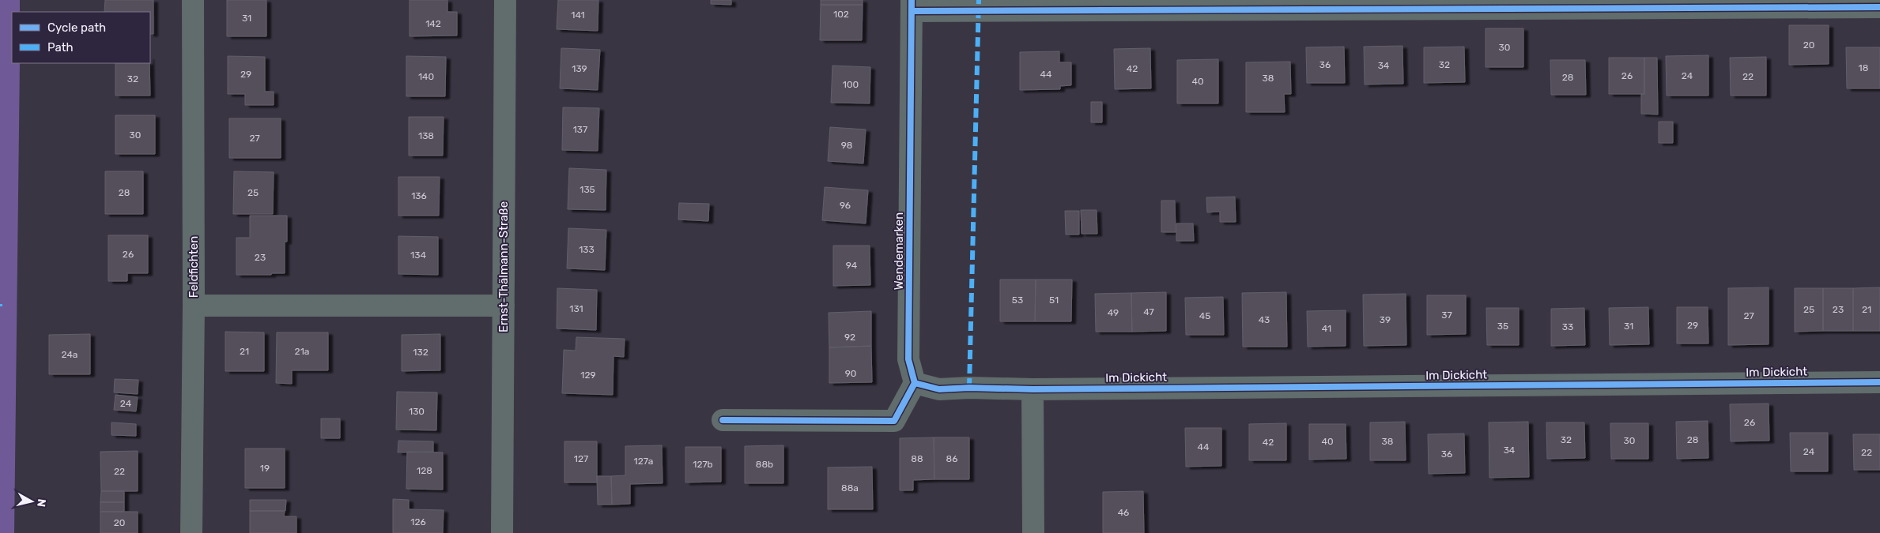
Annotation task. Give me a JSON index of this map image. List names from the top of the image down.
{
  "streets": {
    "street": [
      "Wendemarken",
      "Feldfichten",
      "Ernst-Thälmann-Straße",
      "Im Dickicht"
    ]
  },
  "house_numbers": [
    "102",
    "141",
    "31",
    "142",
    "20",
    "30",
    "36",
    "32",
    "34",
    "18",
    "139",
    "42",
    "29",
    "44",
    "26",
    "24",
    "140",
    "22",
    "28",
    "38",
    "32",
    "40",
    "100",
    "137",
    "30",
    "138",
    "27",
    "98",
    "135",
    "28",
    "25",
    "136",
    "96",
    "133",
    "26",
    "134",
    "23",
    "94",
    "53",
    "51",
    "131",
    "25",
    "23",
    "21",
    "47",
    "49",
    "37",
    "45",
    "27",
    "43",
    "39",
    "29",
    "35",
    "31",
    "33",
    "41",
    "92",
    "21",
    "21a",
    "132",
    "24a",
    "90",
    "129",
    "24",
    "130",
    "26",
    "32",
    "28",
    "30",
    "40",
    "38",
    "42",
    "44",
    "34",
    "24",
    "22",
    "36",
    "127",
    "88",
    "86",
    "127a",
    "127b",
    "88b",
    "19",
    "128",
    "22",
    "88a",
    "46",
    "126",
    "20"
  ],
  "legend": ["Cycle path", "Path"],
  "north": "right"
}
